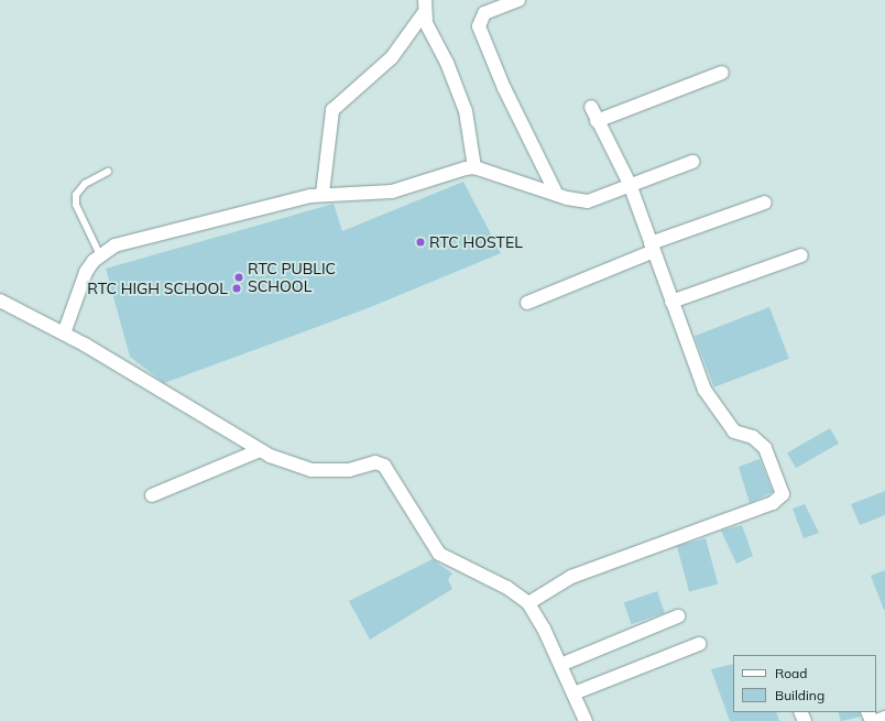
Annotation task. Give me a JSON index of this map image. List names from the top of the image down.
{
  "places": ["RTC HOSTEL", "RTC PUBLIC SCHOOL", "RTC HIGH SCHOOL"],
  "legend": ["Road", "Building"]
}
